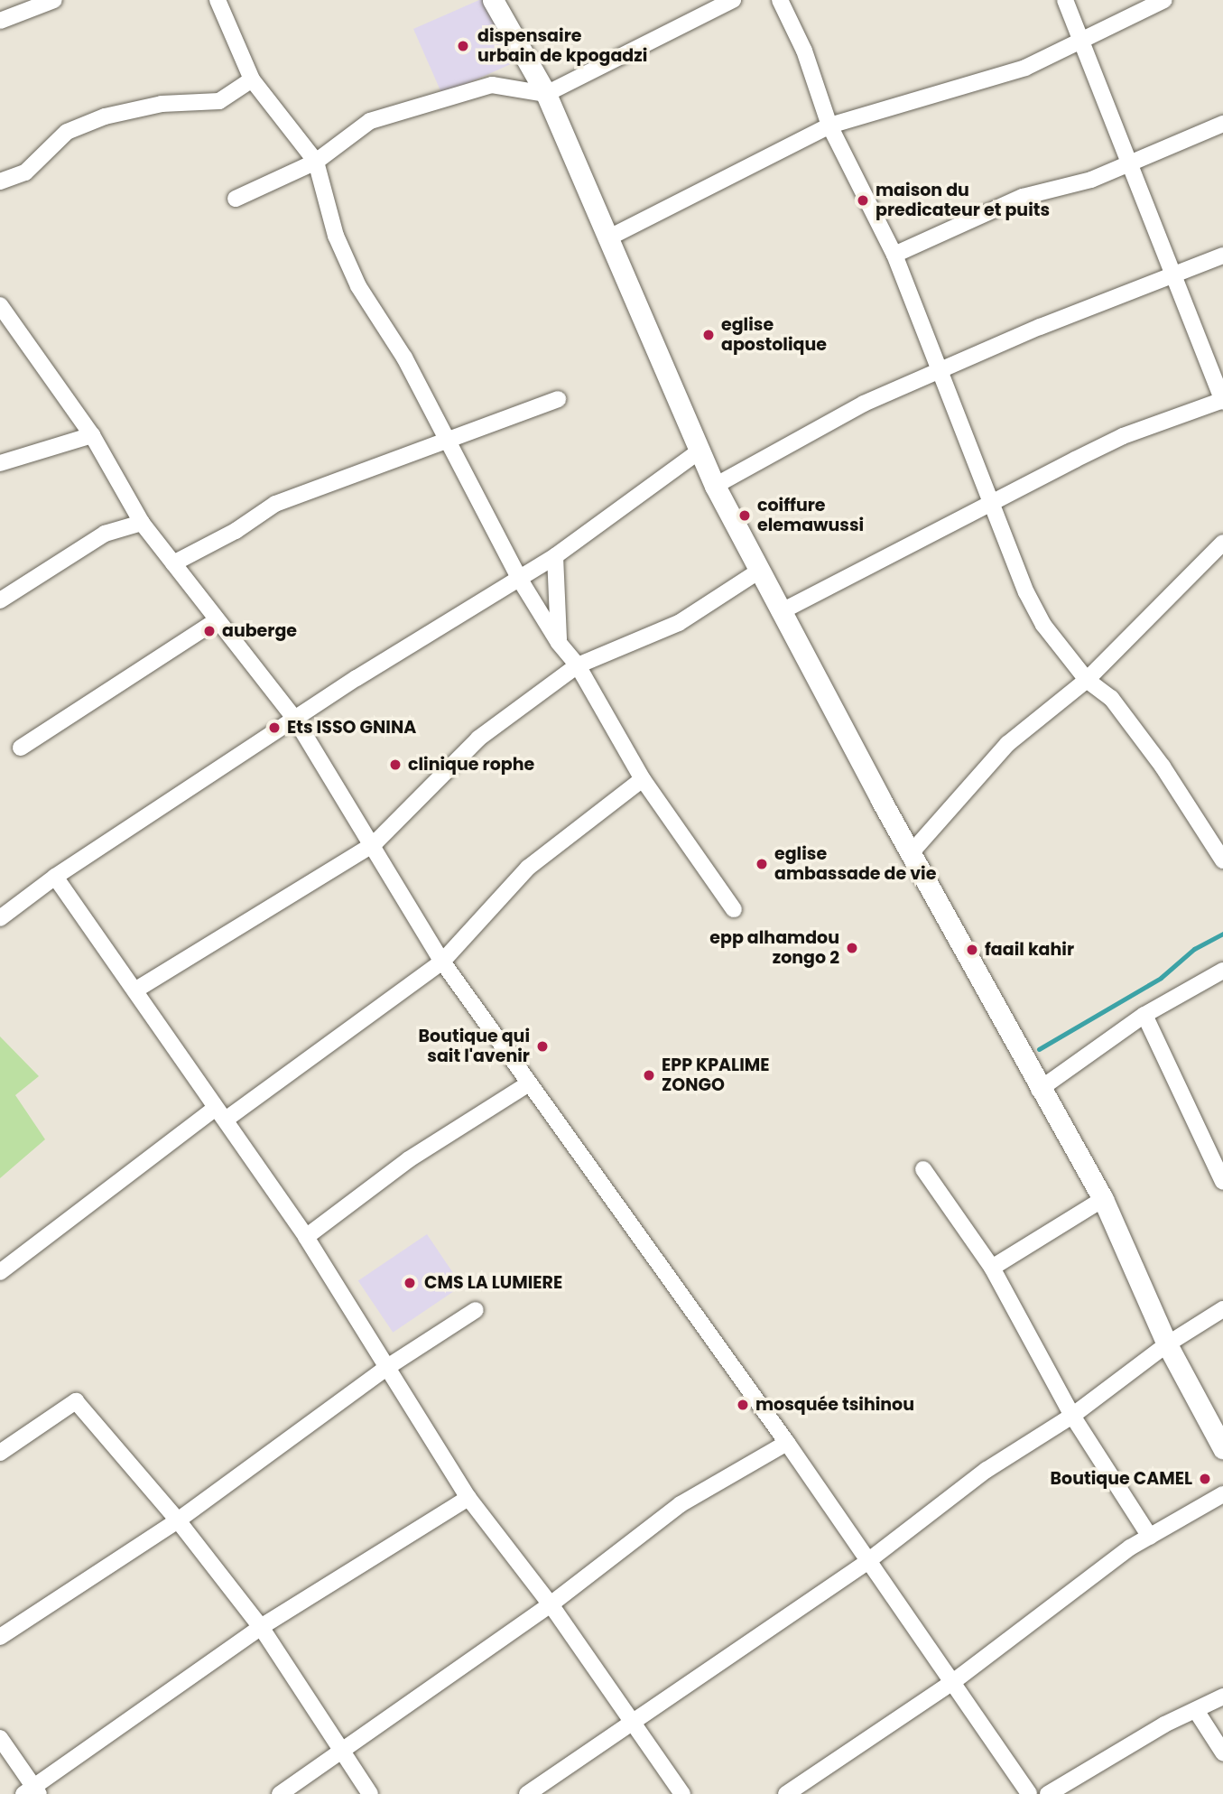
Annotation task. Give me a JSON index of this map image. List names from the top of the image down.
{
  "places": [
    "dispensaire urbain de kpogadzi",
    "maison du predicateur et puits",
    "eglise apostolique",
    "coiffure elemawussi",
    "auberge",
    "Ets ISSO GNINA",
    "clinique rophe",
    "eglise ambassade de vie",
    "epp alhamdou zongo 2",
    "faail kahir",
    "Boutique qui sait l'avenir",
    "EPP KPALIME ZONGO",
    "CMS LA LUMIERE",
    "mosquée tsihinou",
    "Boutique CAMEL"
  ]
}
